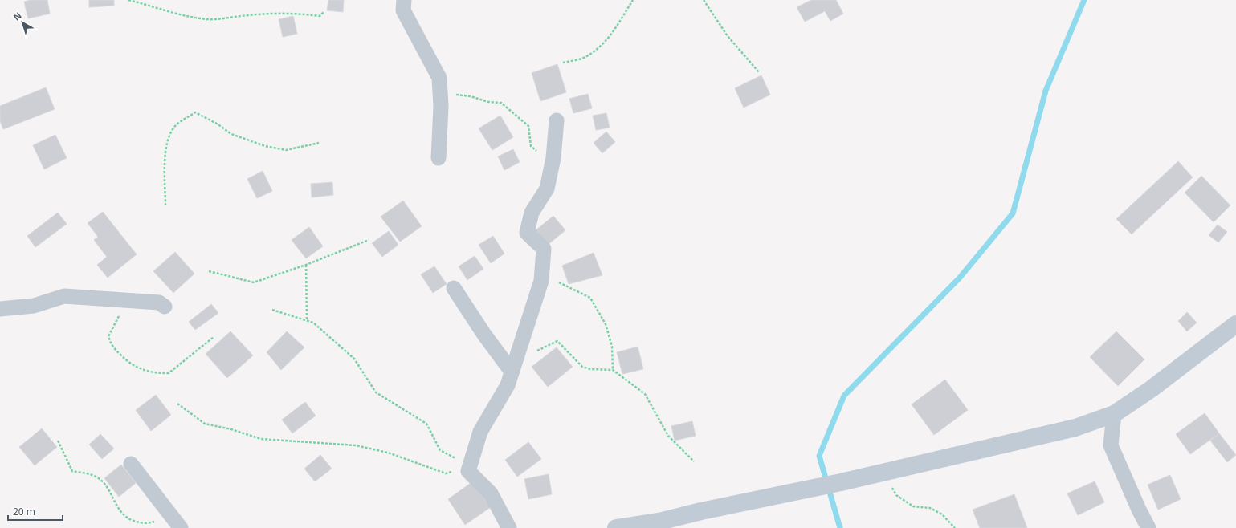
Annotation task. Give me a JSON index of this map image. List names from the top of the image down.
{
  "scale_bar": "20 m",
  "north": "top left"
}
